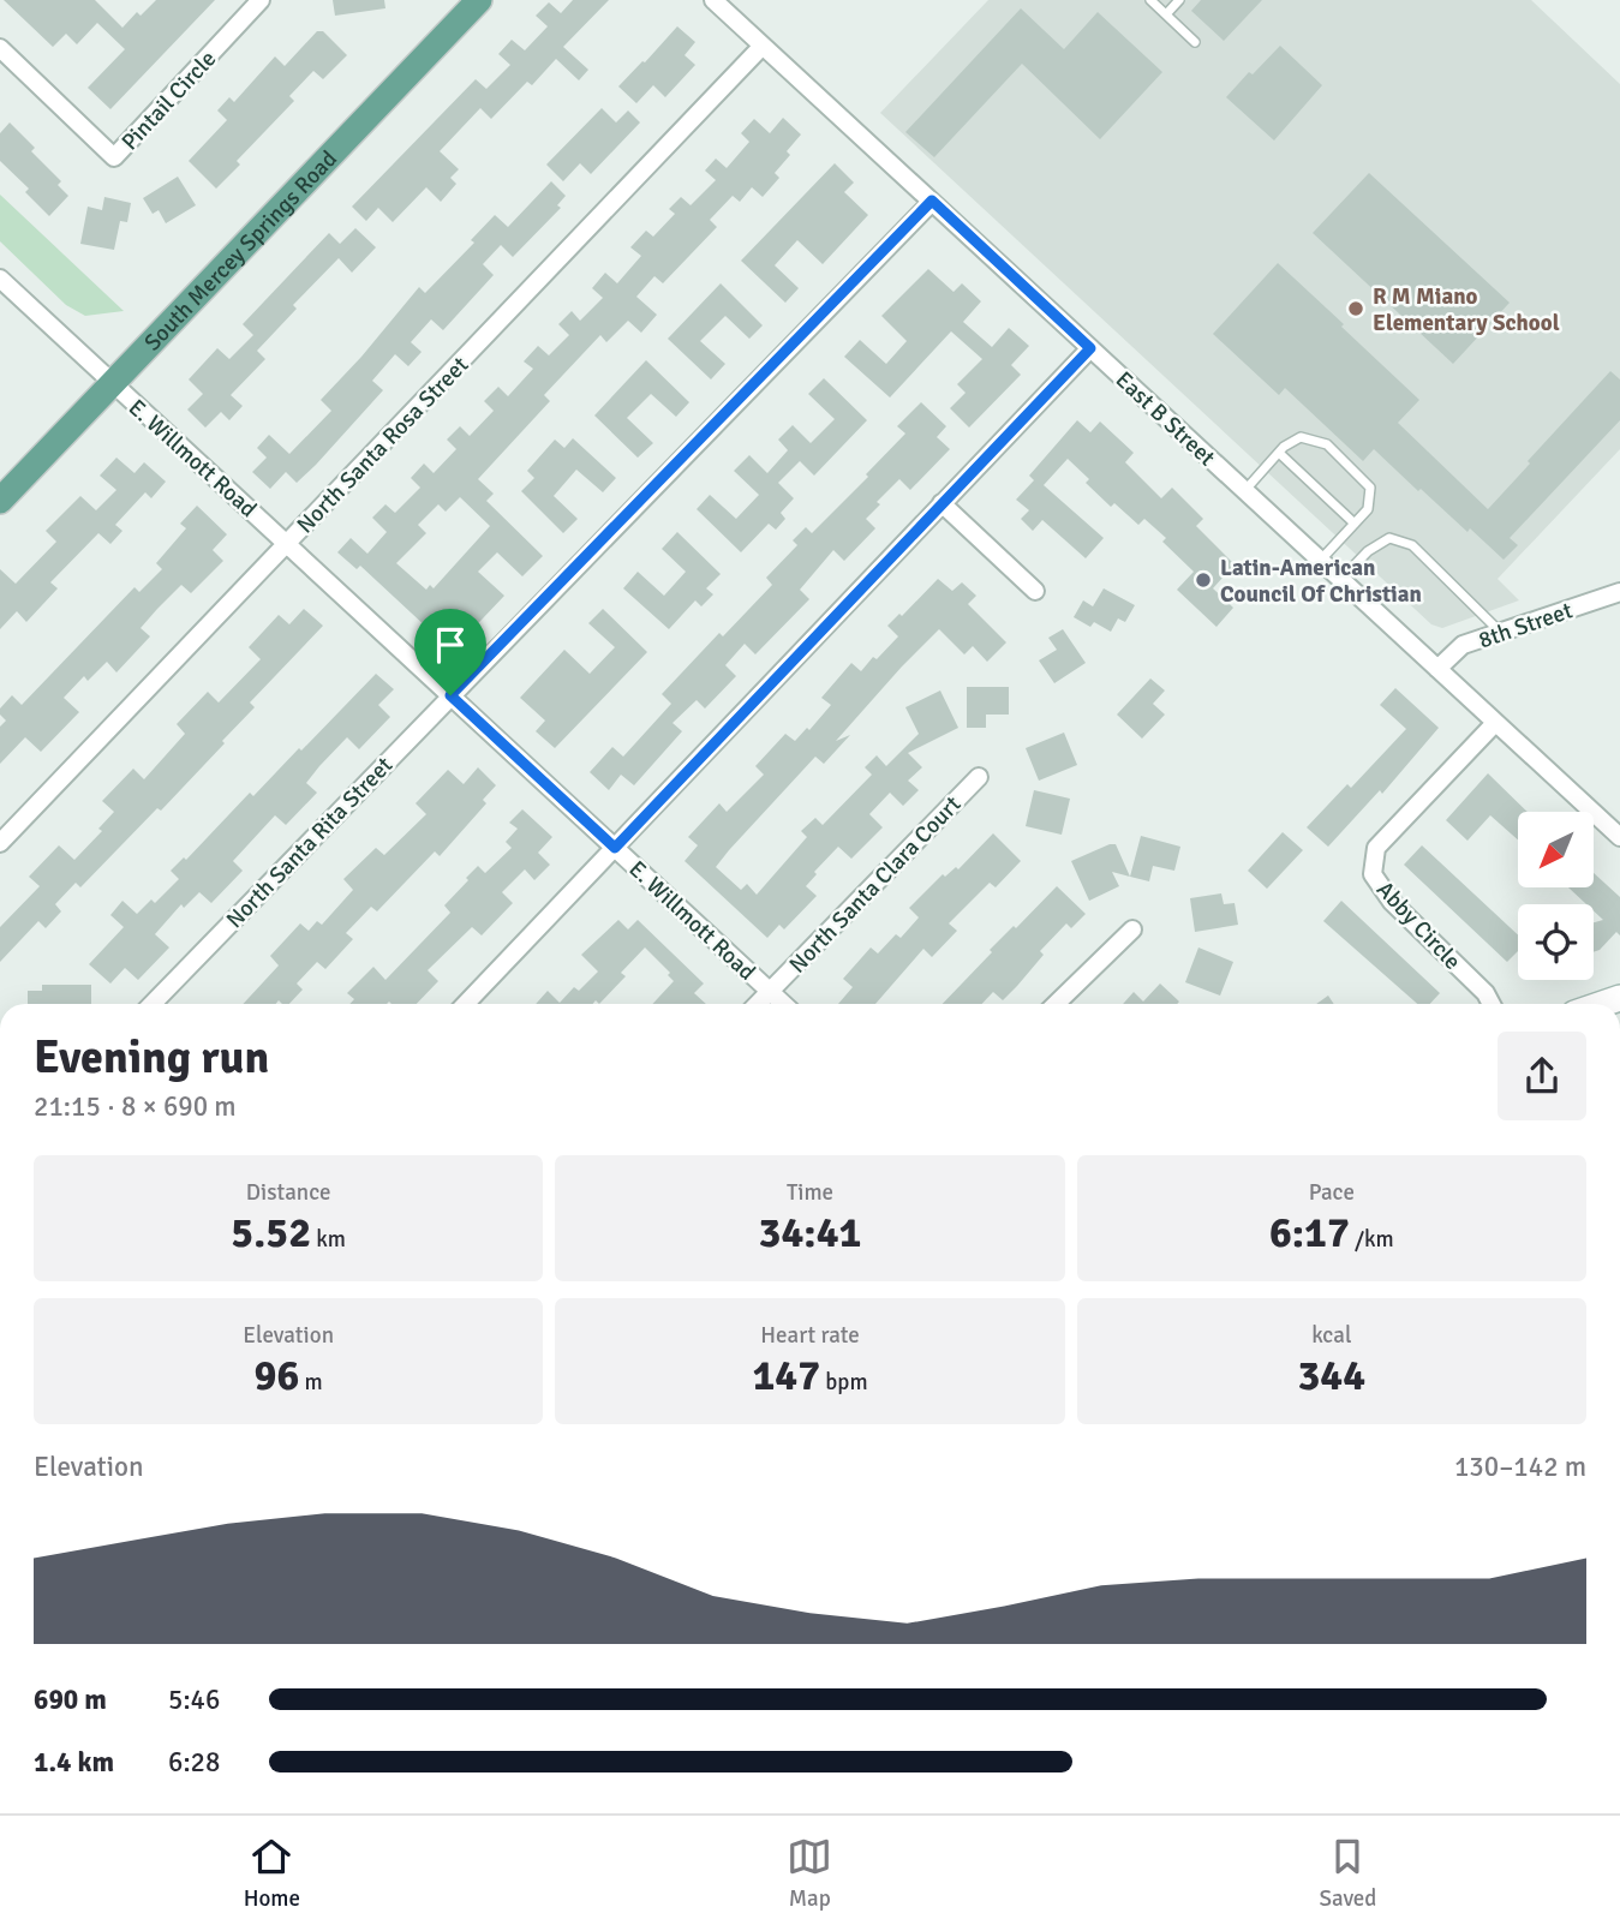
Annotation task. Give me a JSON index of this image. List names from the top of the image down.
{
  "streets": {
    "main road": ["South Mercey Springs Road"],
    "street": [
      "Pintail Circle",
      "East B Street",
      "North Santa Rosa Street",
      "E. Willmott Road",
      "8th Street",
      "North Santa Rita Street",
      "North Santa Clara Court",
      "Abby Circle"
    ]
  },
  "crossings": [
    ["South Mercey Springs Road", "E. Willmott Road"],
    ["East B Street", "North Santa Rosa Street"],
    ["East B Street", "8th Street"],
    ["East B Street", "North Santa Rita Street"],
    ["East B Street", "Abby Circle"],
    ["North Santa Rosa Street", "E. Willmott Road"],
    ["E. Willmott Road", "North Santa Rita Street"],
    ["E. Willmott Road", "North Santa Clara Court"]
  ],
  "places": ["R M Miano Elementary School", "Latin-American Council Of Christian"],
  "north": "bottom left",
  "page": {
    "heading": ["Evening run", "21:15 · 8 × 690 m"],
    "stats": [
      ["Distance", "5.52 km"],
      ["Time", "34:41"],
      ["Pace", "6:17 /km"],
      ["Elevation", "96 m"],
      ["Heart rate", "147 bpm"],
      ["kcal", "344"]
    ],
    "chart": ["Elevation", "130–142 m"],
    "list": [
      {
        "name": "690 m",
        "note": "5:46"
      },
      {
        "name": "1.4 km",
        "note": "6:28"
      }
    ],
    "tabs": ["Home", "Map", "Saved"]
  }
}
